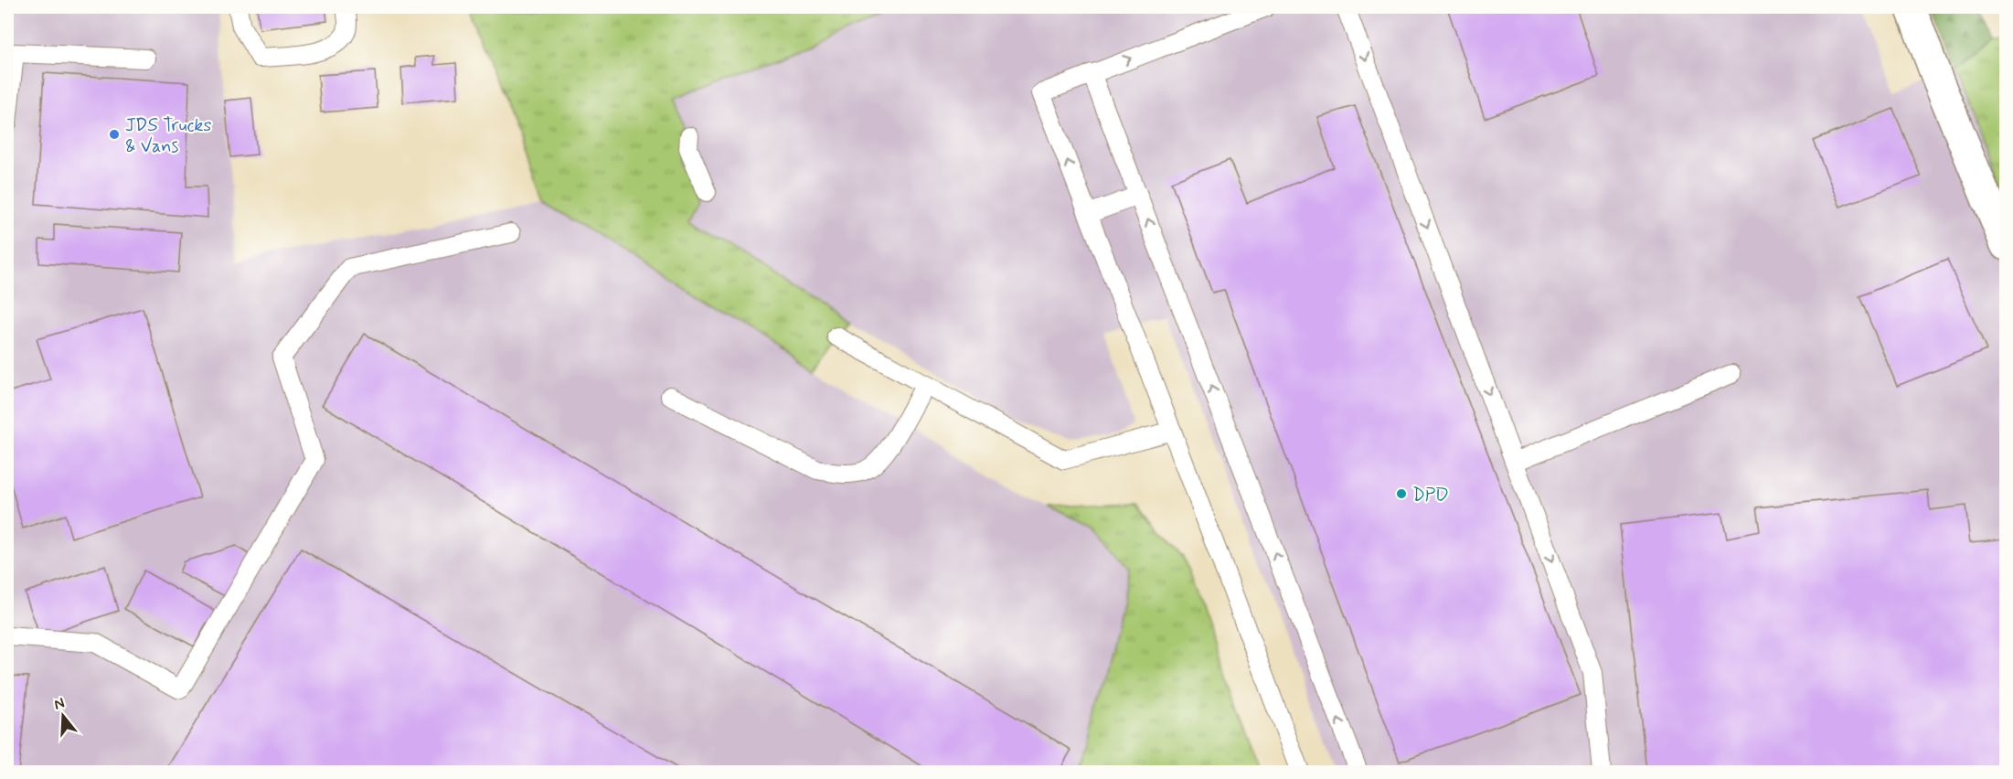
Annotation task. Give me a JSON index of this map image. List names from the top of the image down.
{
  "places": ["JDS Trucks & Vans", "DPD"],
  "north": "top"
}
